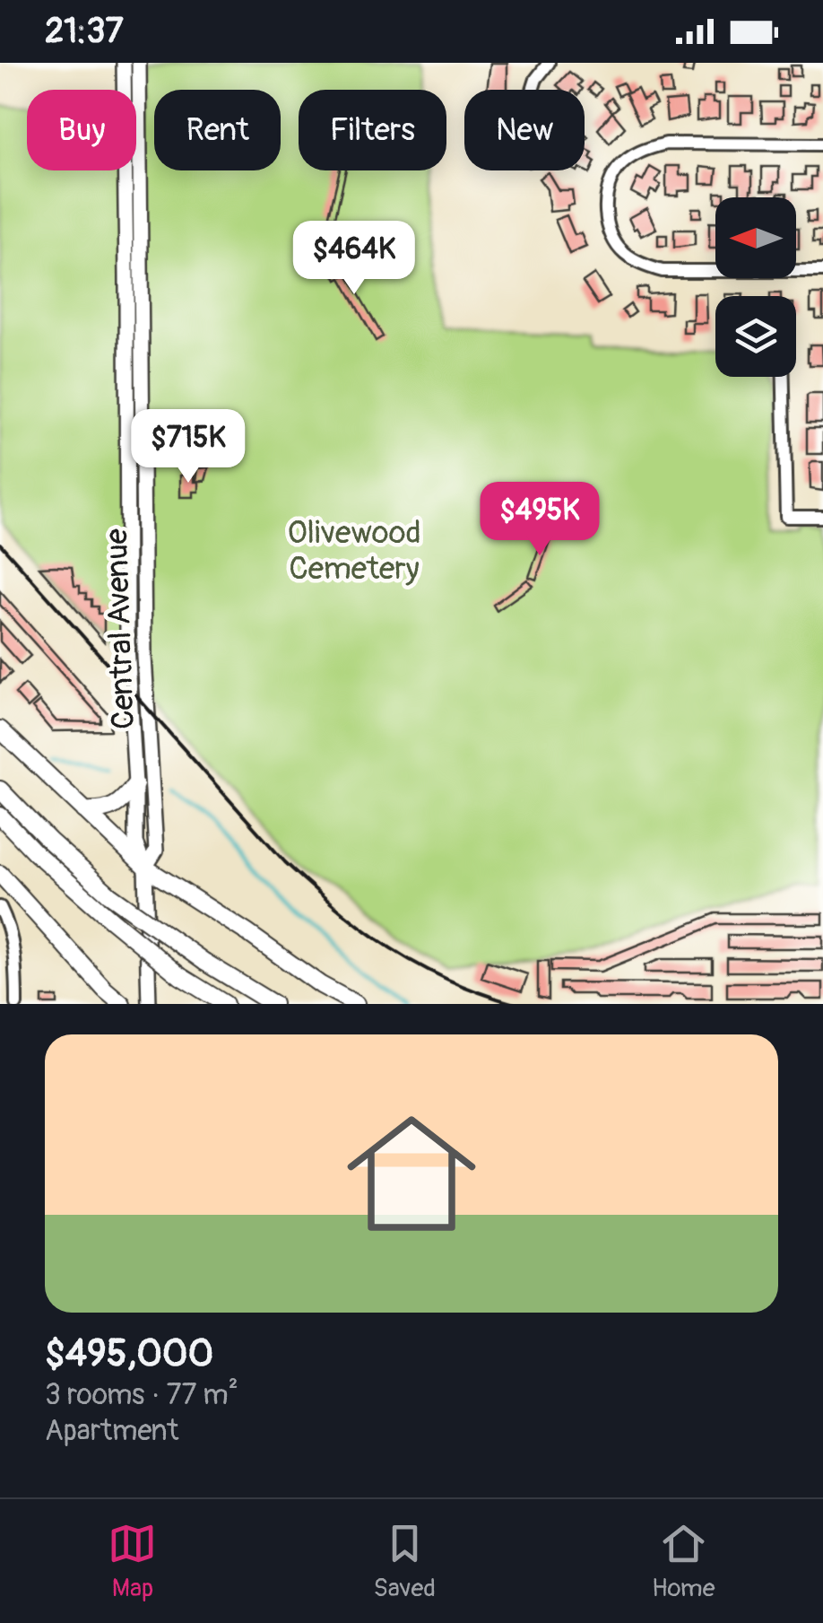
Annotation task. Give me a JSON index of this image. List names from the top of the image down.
{
  "streets": {
    "main road": ["Central Avenue"]
  },
  "parks": ["Olivewood Cemetery"],
  "north": "left",
  "page": {
    "status": "21:37",
    "chip": [
      "Buy",
      "Rent",
      "Filters",
      "New"
    ],
    "price": ["$464K", "$715K", "$495K"],
    "list": [
      {
        "name": "$495,000",
        "note": "3 rooms · 77 m² · Apartment"
      }
    ],
    "tabs": ["Map", "Saved", "Home"]
  }
}
